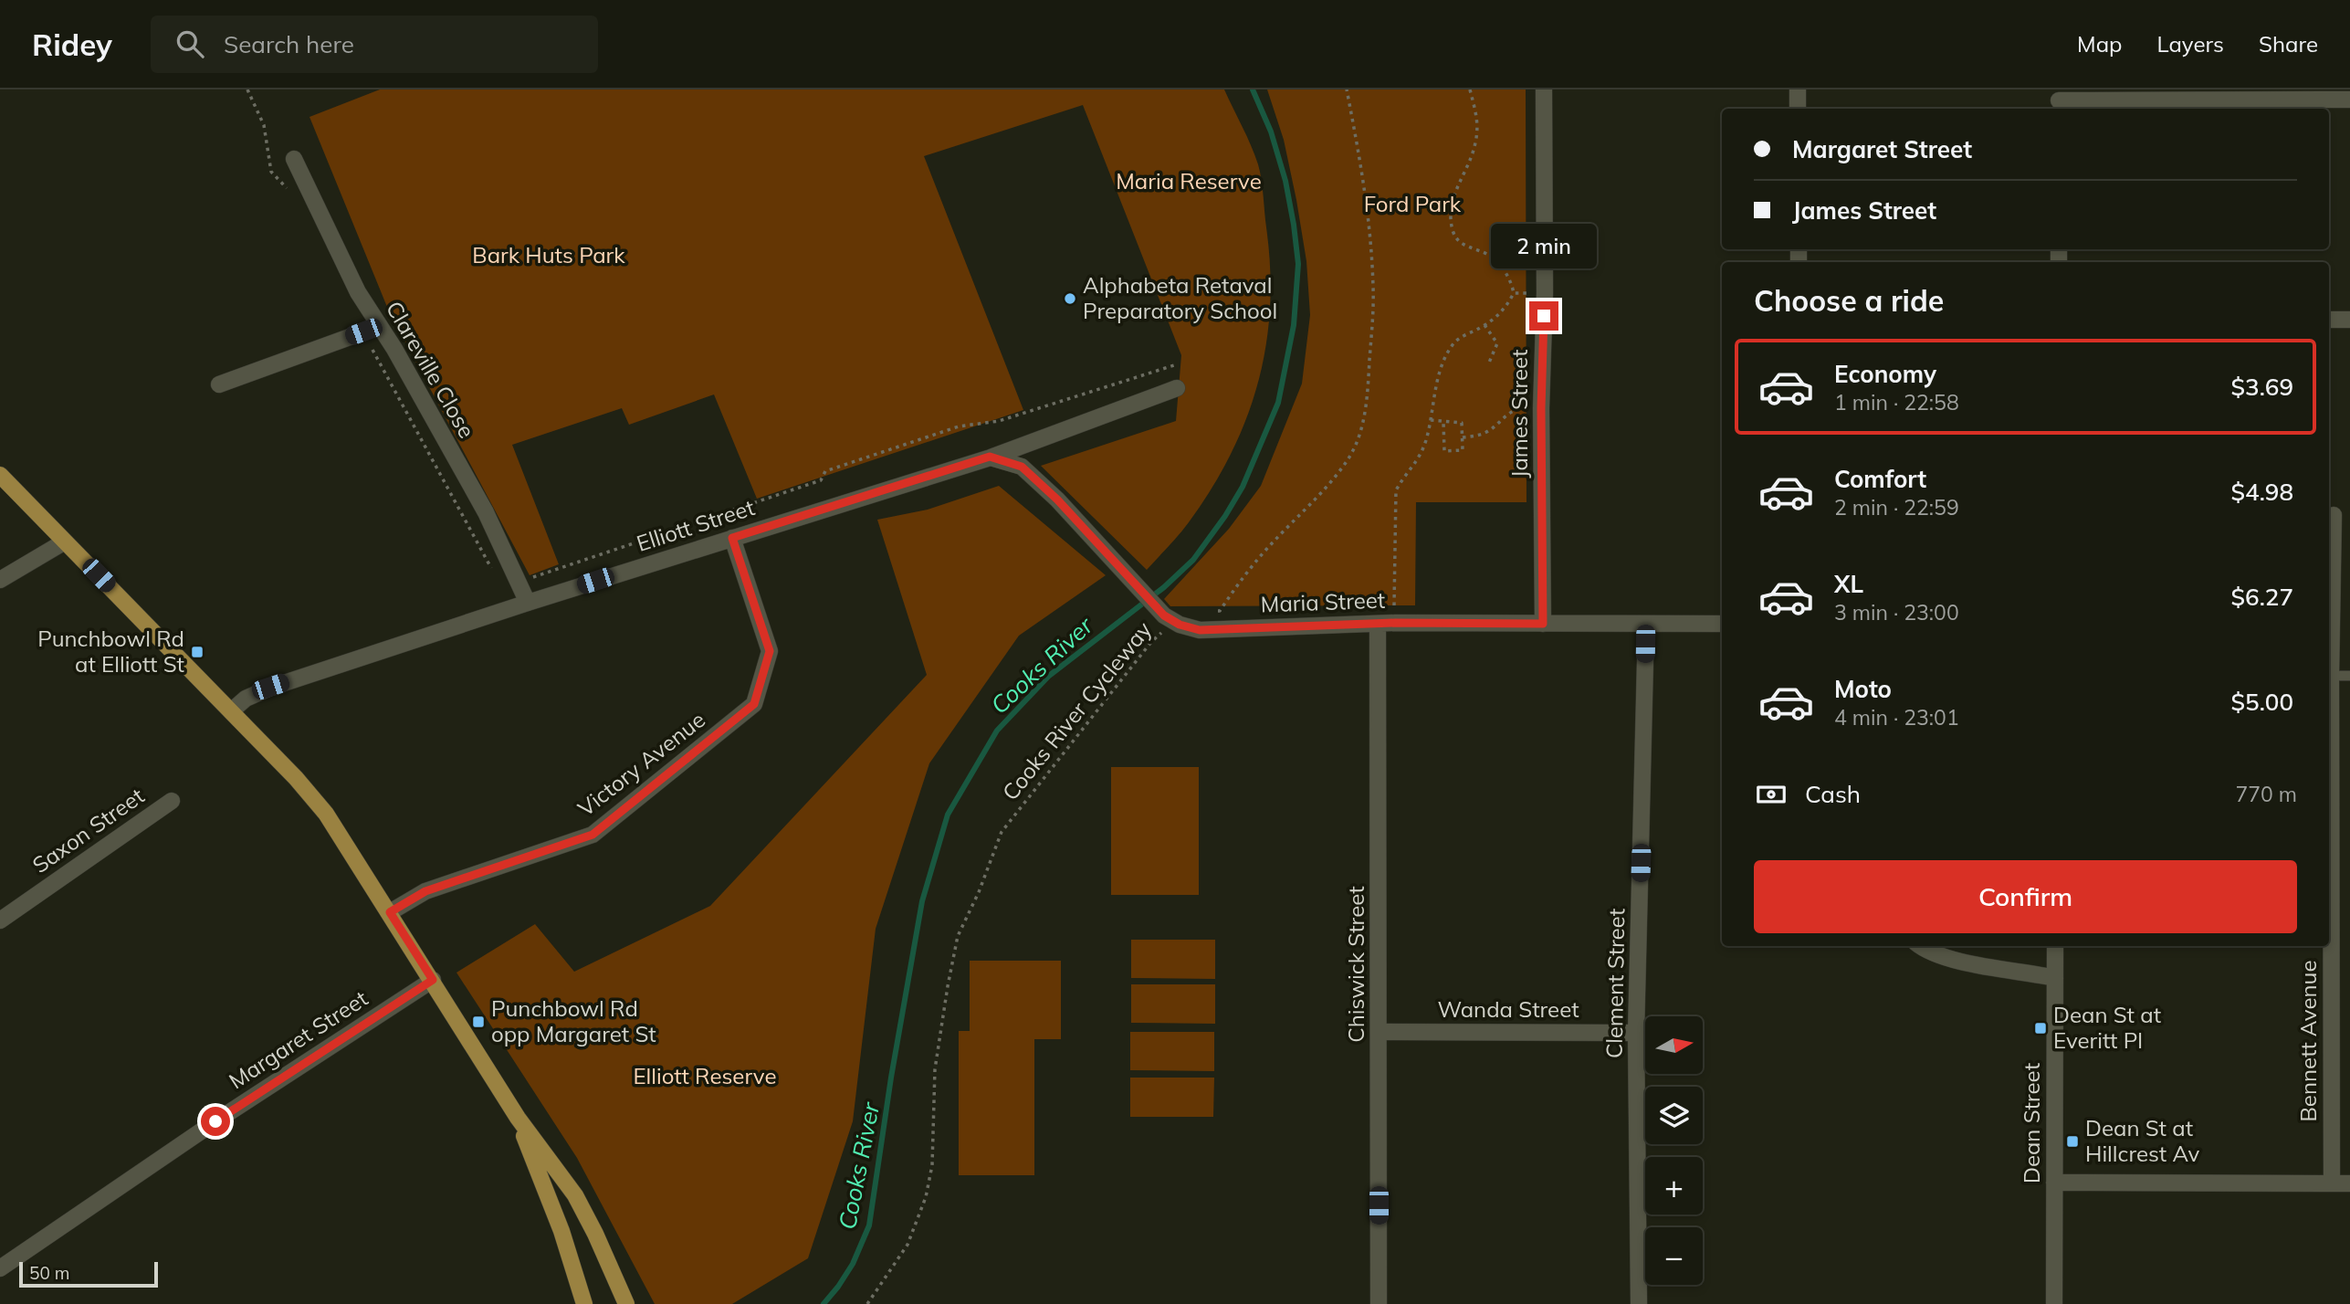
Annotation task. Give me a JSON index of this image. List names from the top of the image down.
{
  "streets": {
    "street": [
      "Clareville Close",
      "James Street",
      "Elliott Street",
      "Maria Street",
      "Victory Avenue",
      "Saxon Street",
      "Chiswick Street",
      "Clement Street",
      "Wanda Street",
      "Margaret Street",
      "Bennett Avenue",
      "Dean Street"
    ],
    "path": ["Cooks River Cycleway"]
  },
  "crossings": [
    ["Clareville Close", "Elliott Street"],
    ["James Street", "Maria Street"],
    ["Elliott Street", "Victory Avenue"],
    ["Maria Street", "Cooks River Cycleway"],
    ["Maria Street", "Chiswick Street"],
    ["Maria Street", "Clement Street"],
    ["Chiswick Street", "Wanda Street"],
    ["Clement Street", "Wanda Street"]
  ],
  "water": ["Cooks River"],
  "parks": [
    "Maria Reserve",
    "Ford Park",
    "Bark Huts Park",
    "Elliott Reserve"
  ],
  "places": {
    "other": ["Alphabeta Retaval Preparatory School"],
    "transit": [
      "Punchbowl Rd at Elliott St",
      "Punchbowl Rd opp Margaret St",
      "Dean St at Everitt Pl",
      "Dean St at Hillcrest Av"
    ]
  },
  "scale_bar": "50 m",
  "north": "right",
  "page": {
    "header": "Ridey",
    "search": "Search here",
    "nav": ["Map", "Layers", "Share"],
    "banner": ["Margaret Street", "James Street"],
    "bubble": "2 min",
    "heading": "Choose a ride",
    "list": [
      {
        "name": "Economy",
        "note": "1 min · 22:58",
        "value": "$3.69"
      },
      {
        "name": "Comfort",
        "note": "2 min · 22:59",
        "value": "$4.98"
      },
      {
        "name": "XL",
        "note": "3 min · 23:00",
        "value": "$6.27"
      },
      {
        "name": "Moto",
        "note": "4 min · 23:01",
        "value": "$5.00"
      }
    ],
    "pay": ["Cash", "770 m"],
    "buttons": "Confirm",
    "map_buttons": ["+", "−"],
    "scale": "50 m"
  }
}
